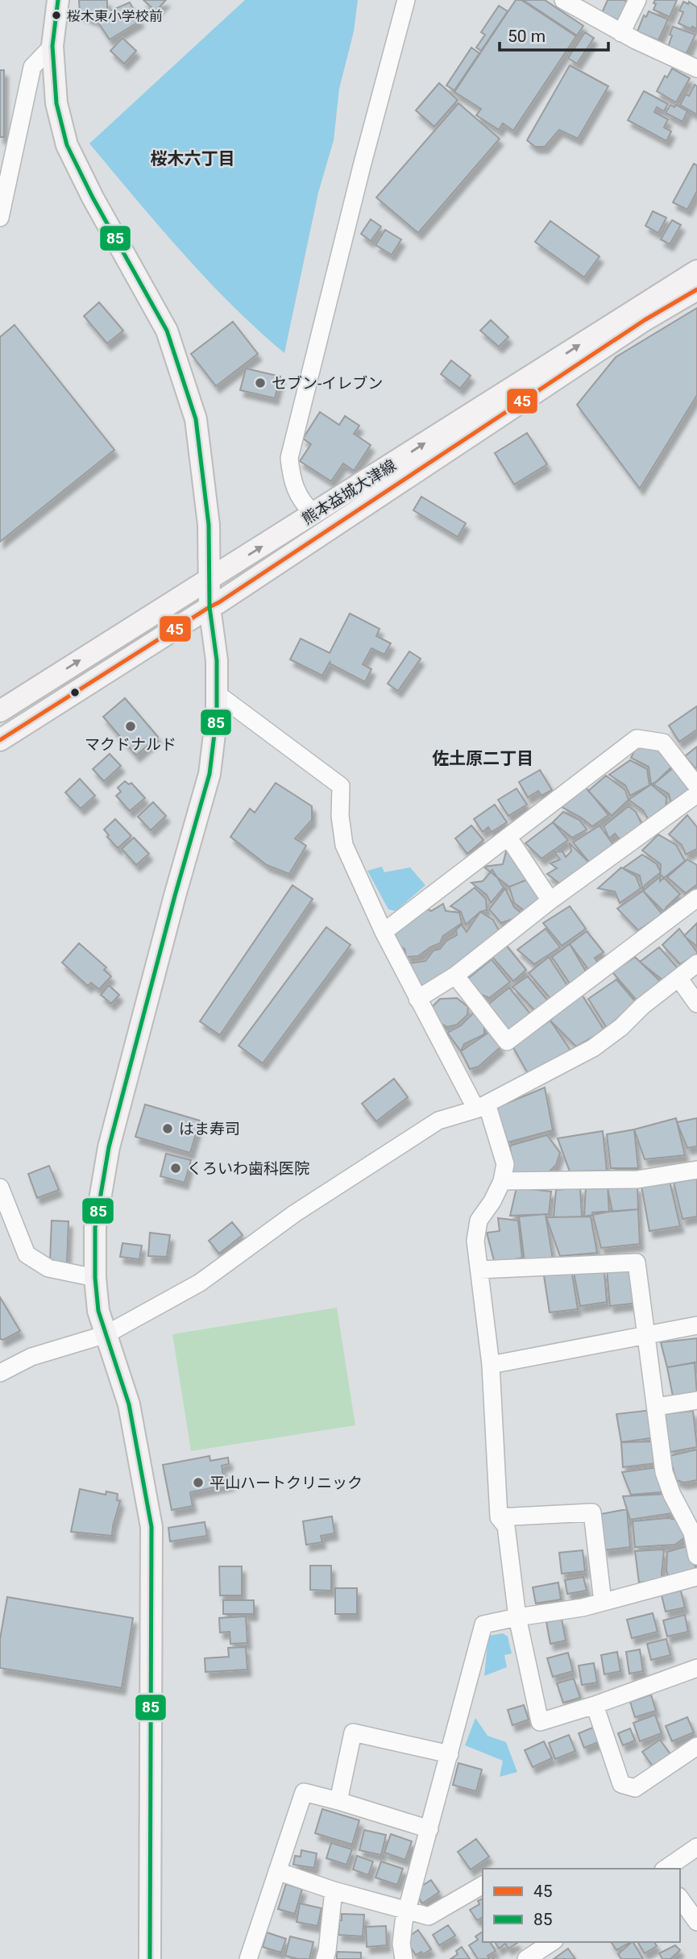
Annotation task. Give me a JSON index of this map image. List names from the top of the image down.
{
  "streets": {
    "main road": ["熊本益城大津線"]
  },
  "districts": ["桜木六丁目", "佐土原二丁目"],
  "places": [
    "桜木東小学校前",
    "セブン-イレブン",
    "マクドナルド",
    "はま寿司",
    "くろいわ歯科医院",
    "平山ハートクリニック"
  ],
  "lines": ["transit line 85", "transit line 45"],
  "legend": ["45", "85"],
  "scale_bar": "50 m"
}
